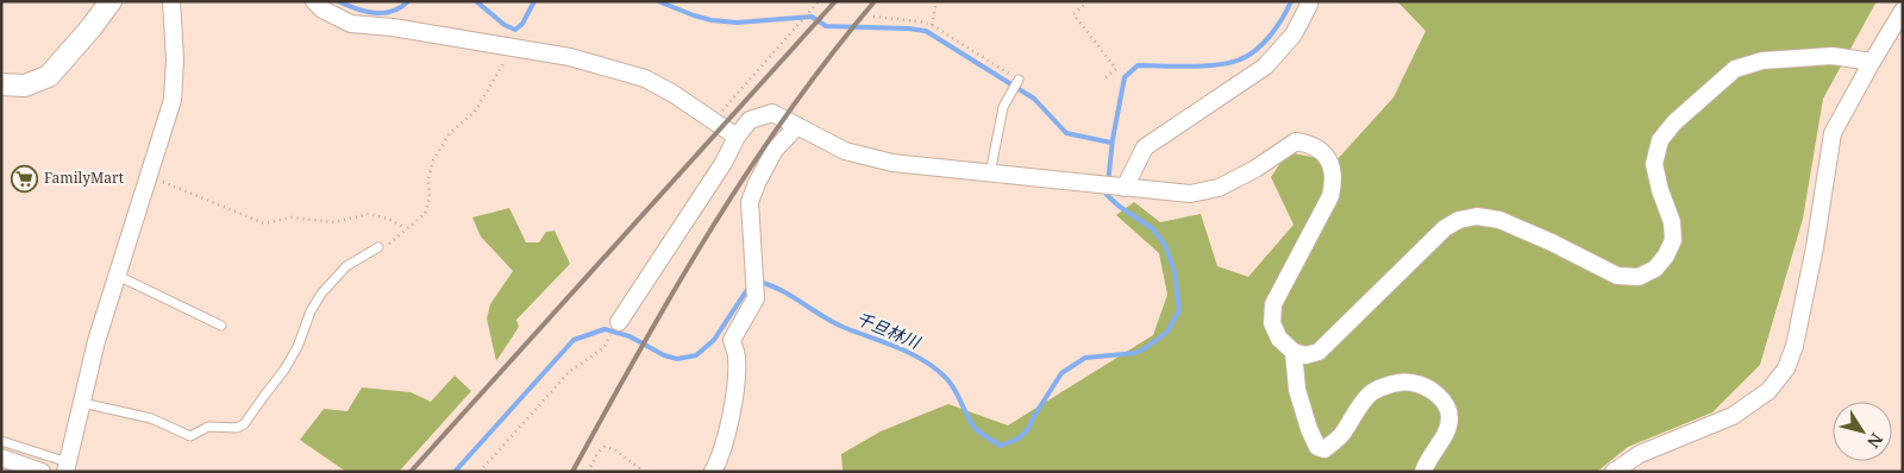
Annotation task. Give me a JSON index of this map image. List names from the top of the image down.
{
  "water": ["千旦林川"],
  "places": {
    "supermarket": ["FamilyMart"]
  },
  "north": "bottom right"
}
